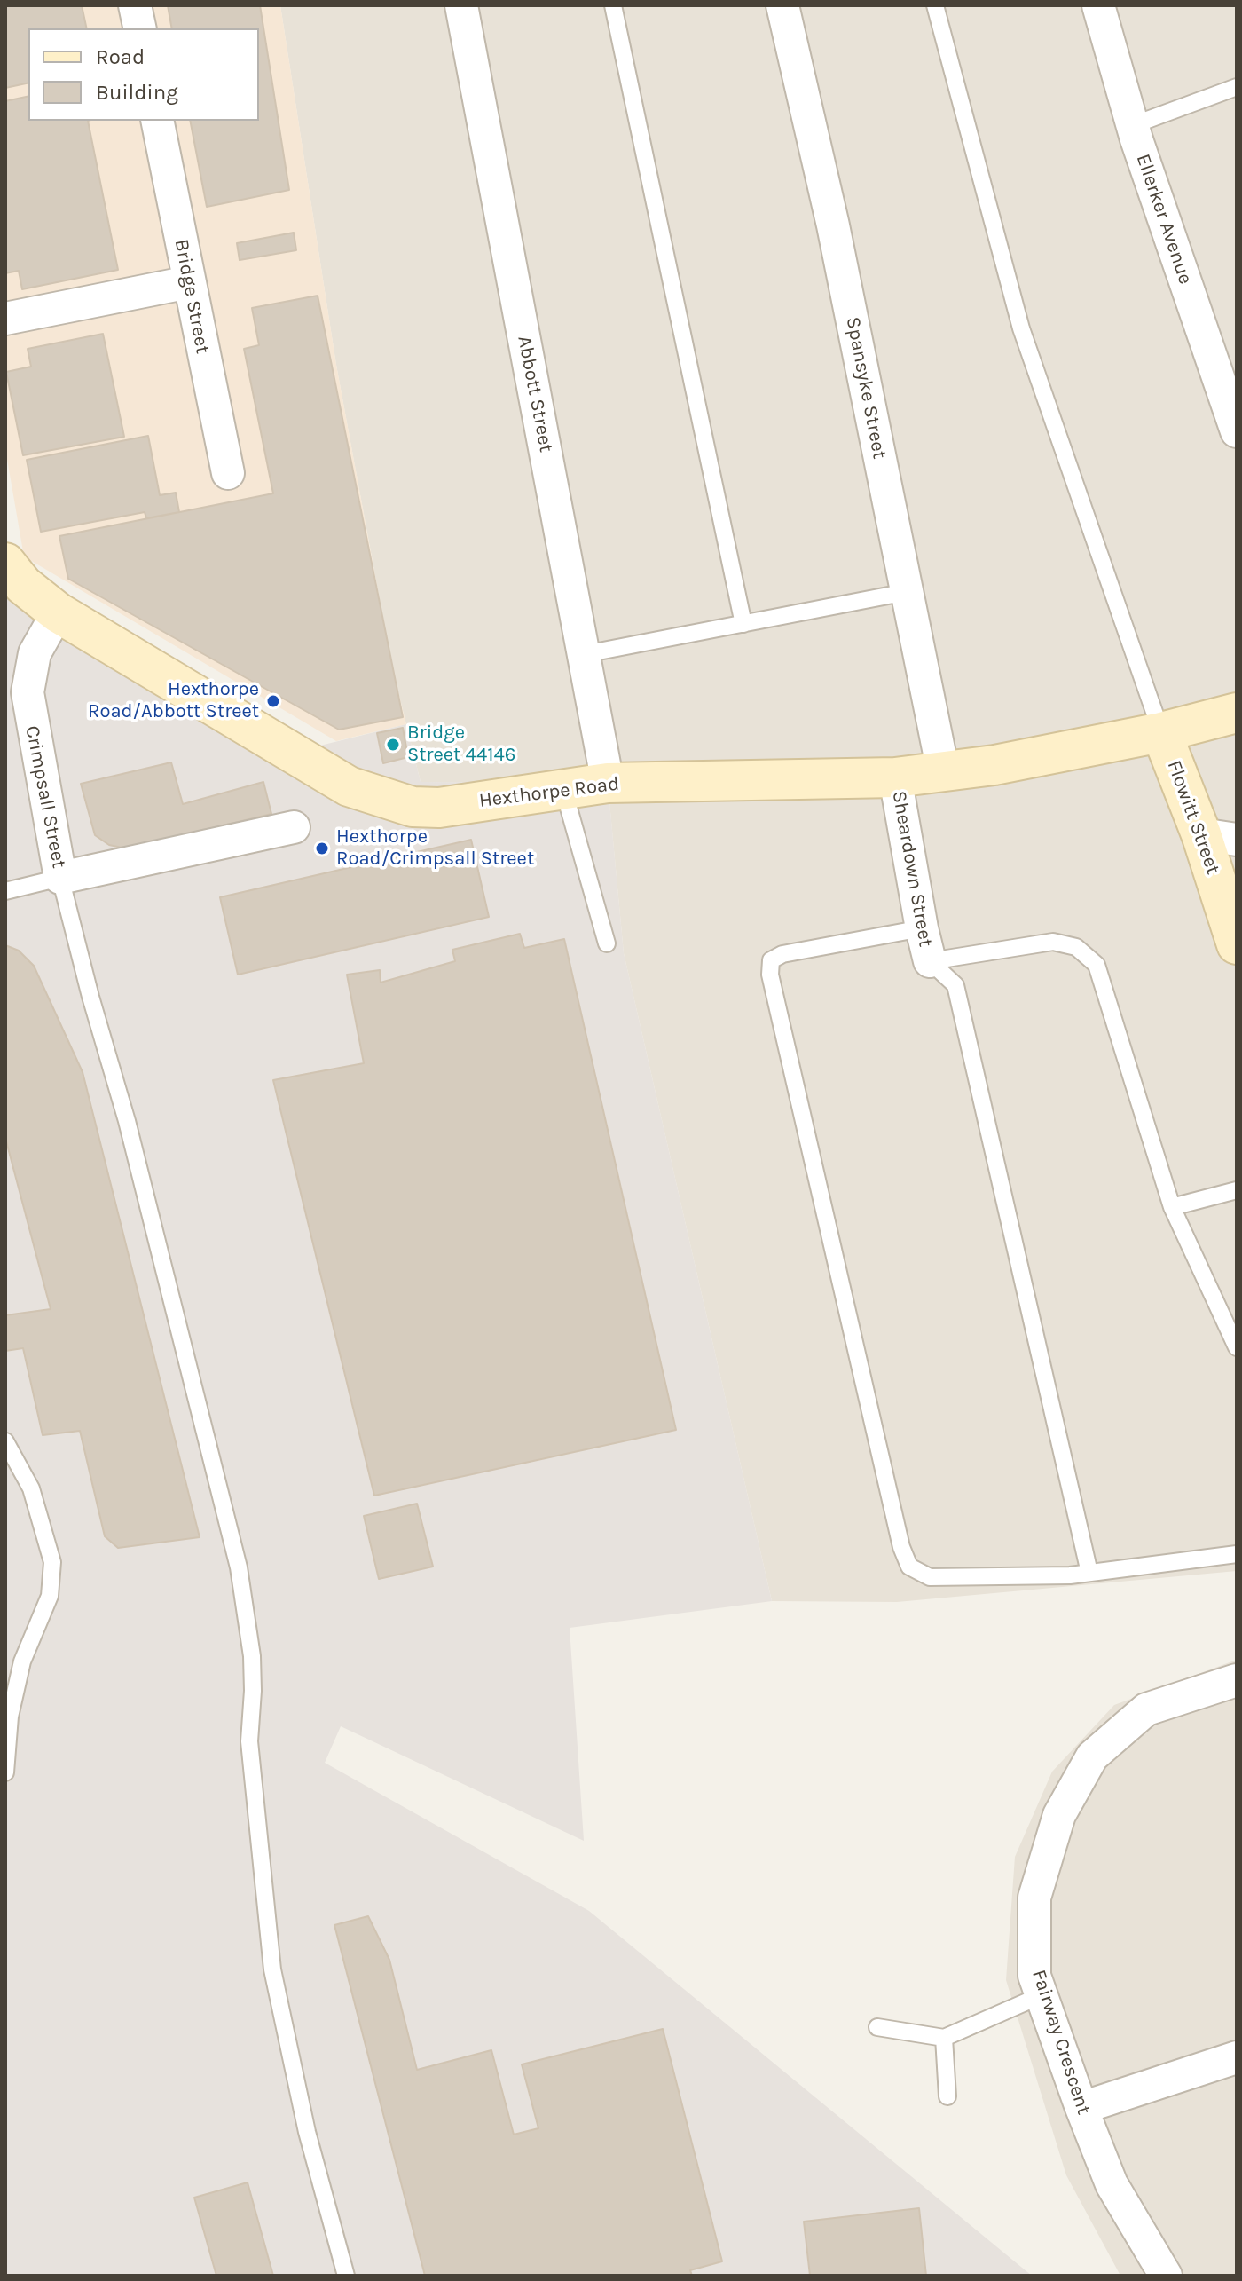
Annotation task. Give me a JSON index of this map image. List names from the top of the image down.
{
  "streets": {
    "street": [
      "Ellerker Avenue",
      "Bridge Street",
      "Spansyke Street",
      "Abbott Street",
      "Hexthorpe Road",
      "Crimpsall Street",
      "Flowitt Street",
      "Sheardown Street",
      "Fairway Crescent"
    ]
  },
  "crossings": [
    ["Spansyke Street", "Hexthorpe Road"],
    ["Abbott Street", "Hexthorpe Road"],
    ["Hexthorpe Road", "Crimpsall Street"],
    ["Hexthorpe Road", "Flowitt Street"],
    ["Hexthorpe Road", "Sheardown Street"]
  ],
  "places": ["Hexthorpe Road/Abbott Street", "Bridge Street 44146", "Hexthorpe Road/Crimpsall Street"],
  "legend": ["Road", "Building"]
}
